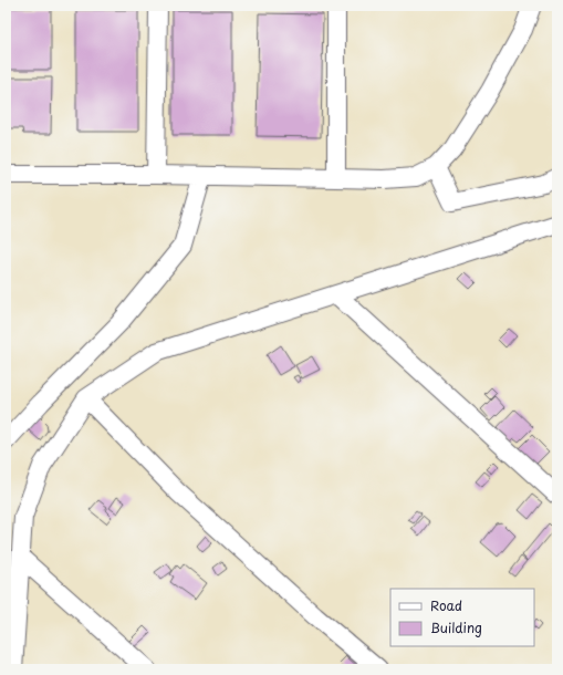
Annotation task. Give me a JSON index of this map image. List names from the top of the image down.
{
  "legend": ["Road", "Building"]
}
